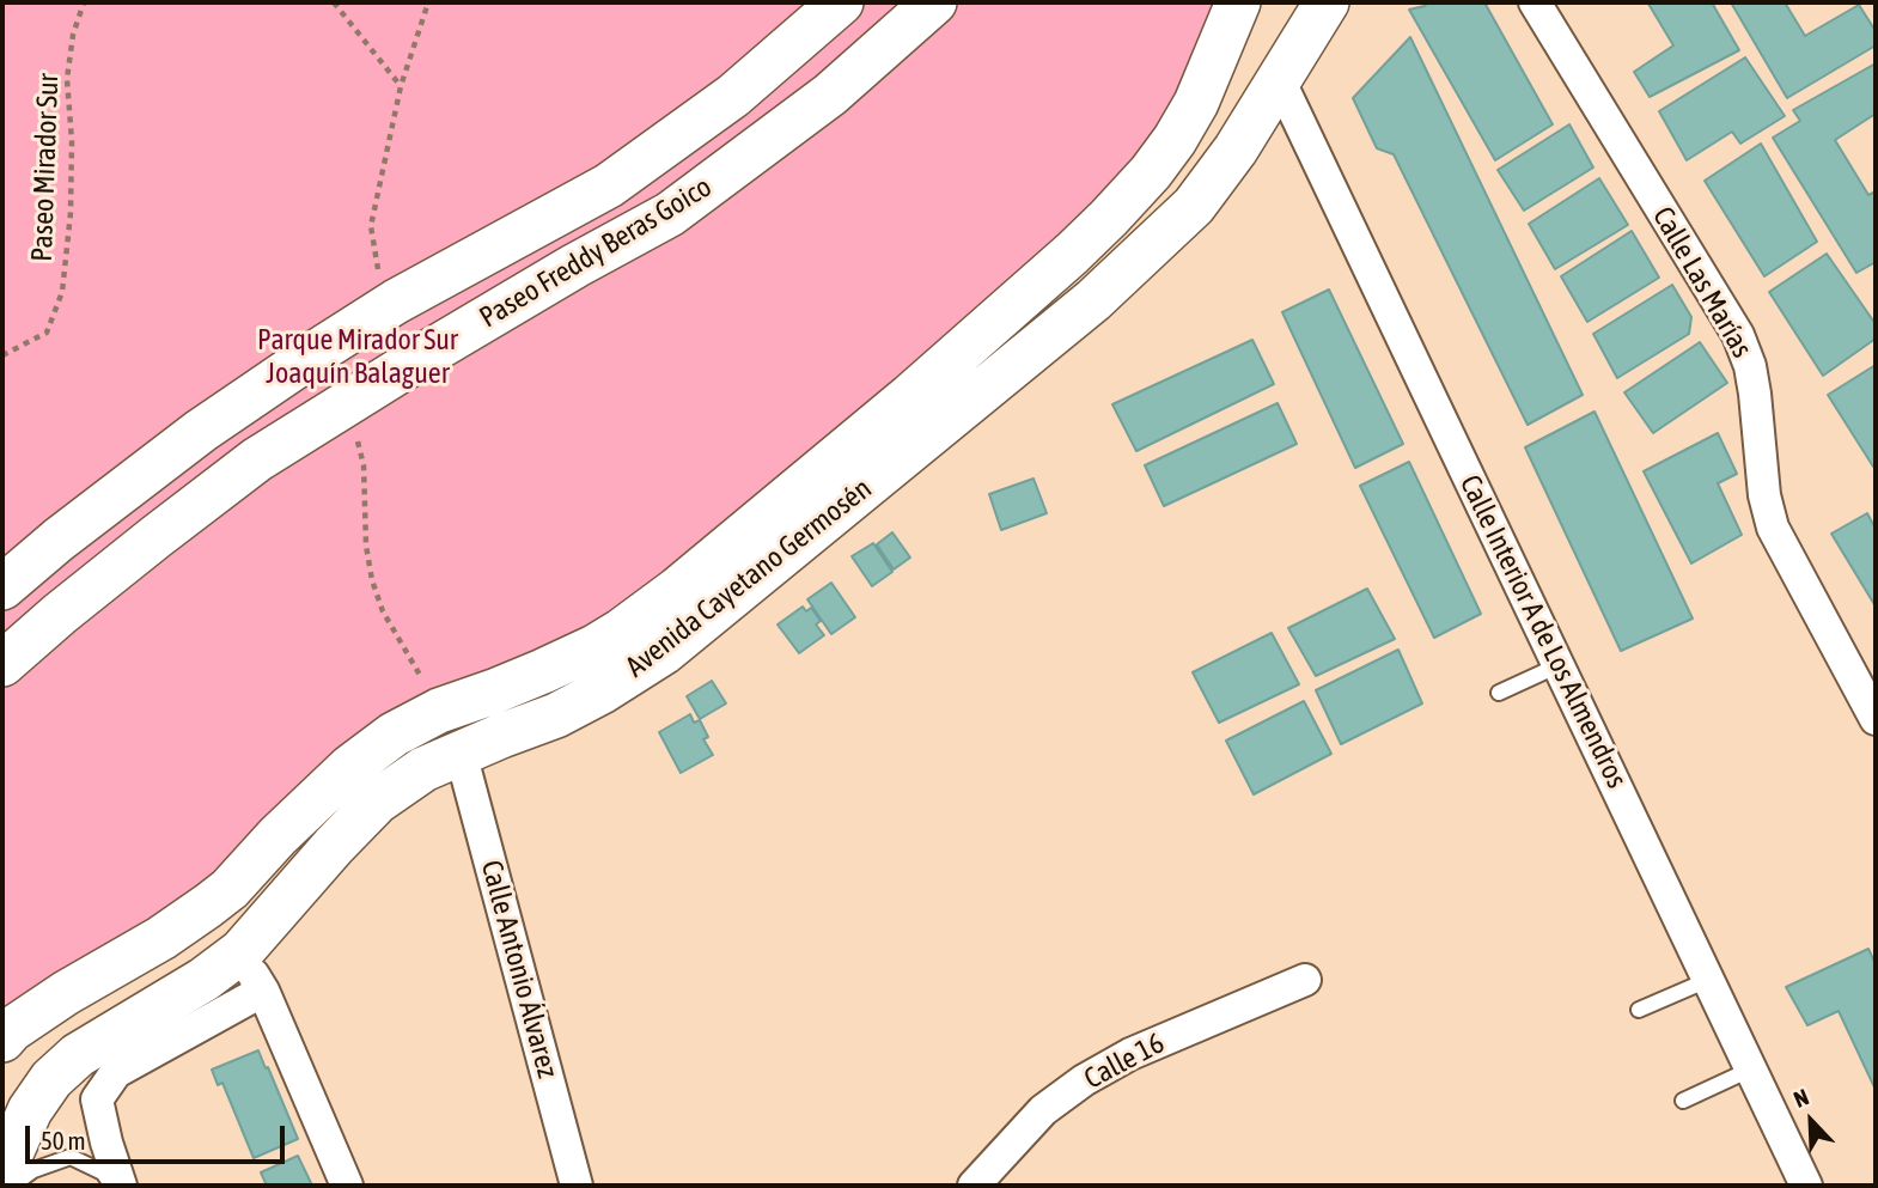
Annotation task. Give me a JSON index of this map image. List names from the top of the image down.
{
  "streets": {
    "street": [
      "Paseo Freddy Beras Goico",
      "Calle Las Marías",
      "Avenida Cayetano Germosén",
      "Calle Interior A de Los Almendros",
      "Calle Antonio Álvarez",
      "Calle 16"
    ],
    "path": ["Paseo Mirador Sur"]
  },
  "crossings": [
    ["Avenida Cayetano Germosén", "Calle Interior A de Los Almendros"],
    ["Avenida Cayetano Germosén", "Calle Antonio Álvarez"]
  ],
  "parks": ["Parque Mirador Sur Joaquín Balaguer"],
  "scale_bar": "50 m",
  "north": "top left"
}
